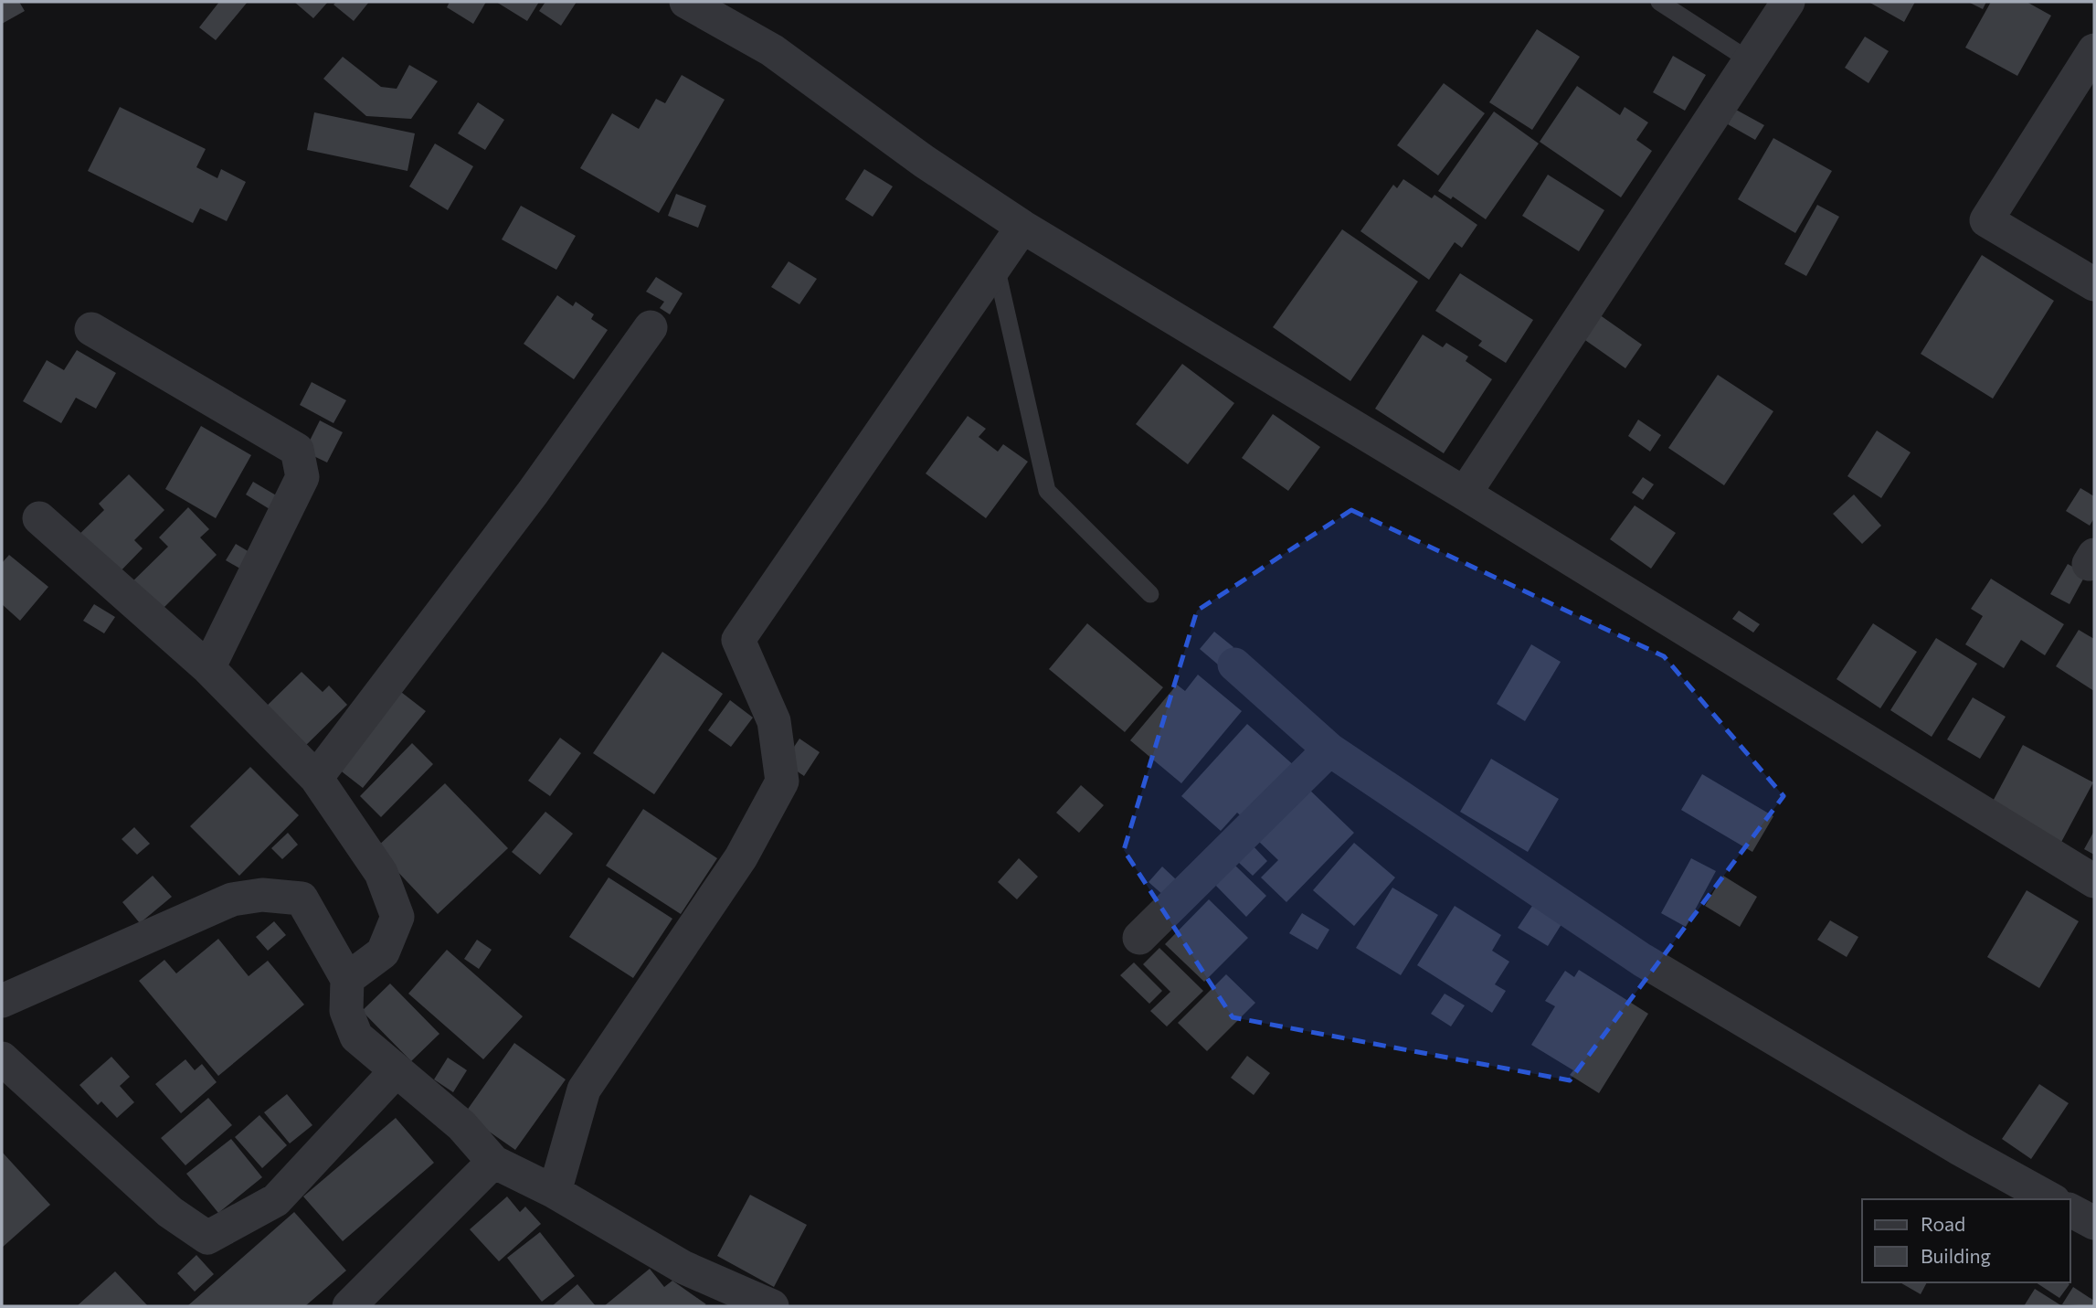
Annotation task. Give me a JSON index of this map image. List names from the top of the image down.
{
  "legend": ["Road", "Building"]
}
